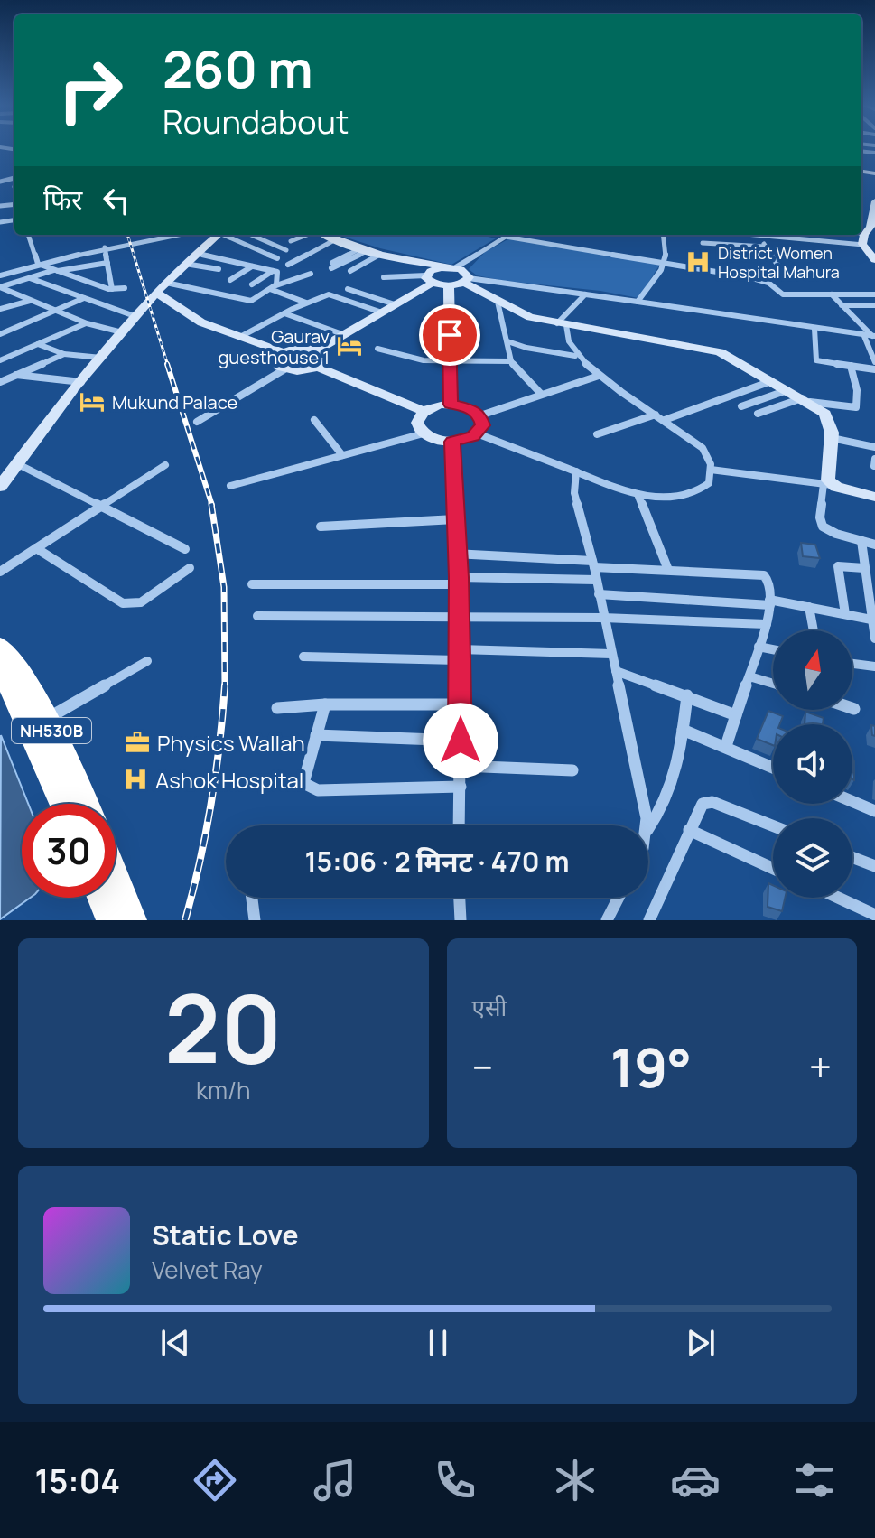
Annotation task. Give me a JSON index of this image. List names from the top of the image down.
{
  "streets": {
    "highway": ["NH530B"]
  },
  "places": {
    "hospital": ["District Women Hospital Mahura", "Ashok Hospital"],
    "hotel": ["Gaurav guesthouse 1", "Mukund Palace"],
    "office": ["Physics Wallah"]
  },
  "north": "top",
  "page": {
    "turn": ["260 m", "Roundabout"],
    "then": "फिर",
    "limit": "30",
    "trip": "15:06 · 2 मिनट · 470 m",
    "tile": [
      ["20", "km/h"],
      "एसी"
    ],
    "heat": ["−", "19°", "+"],
    "song": ["Static Love", "Velvet Ray"],
    "tabs": "15:04"
  }
}
